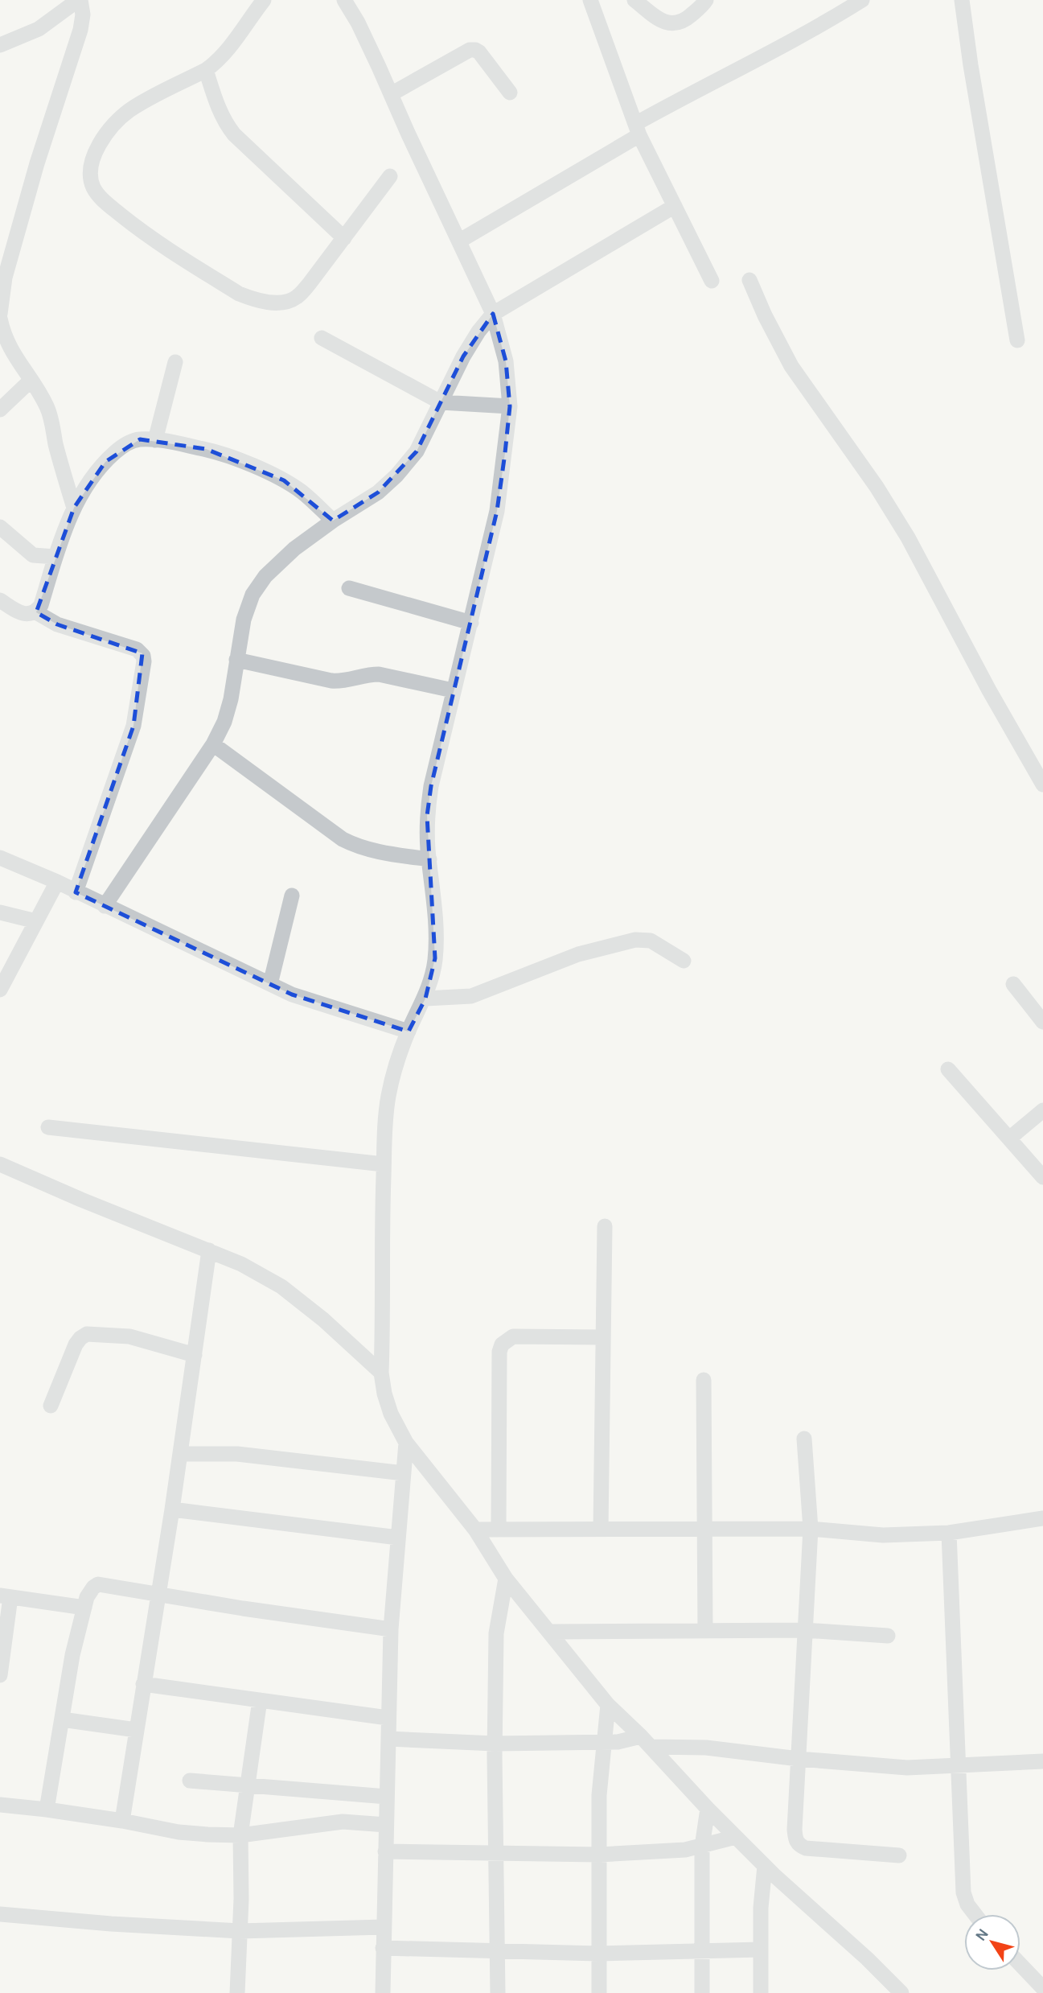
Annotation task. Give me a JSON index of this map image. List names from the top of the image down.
{
  "north": "top left"
}
